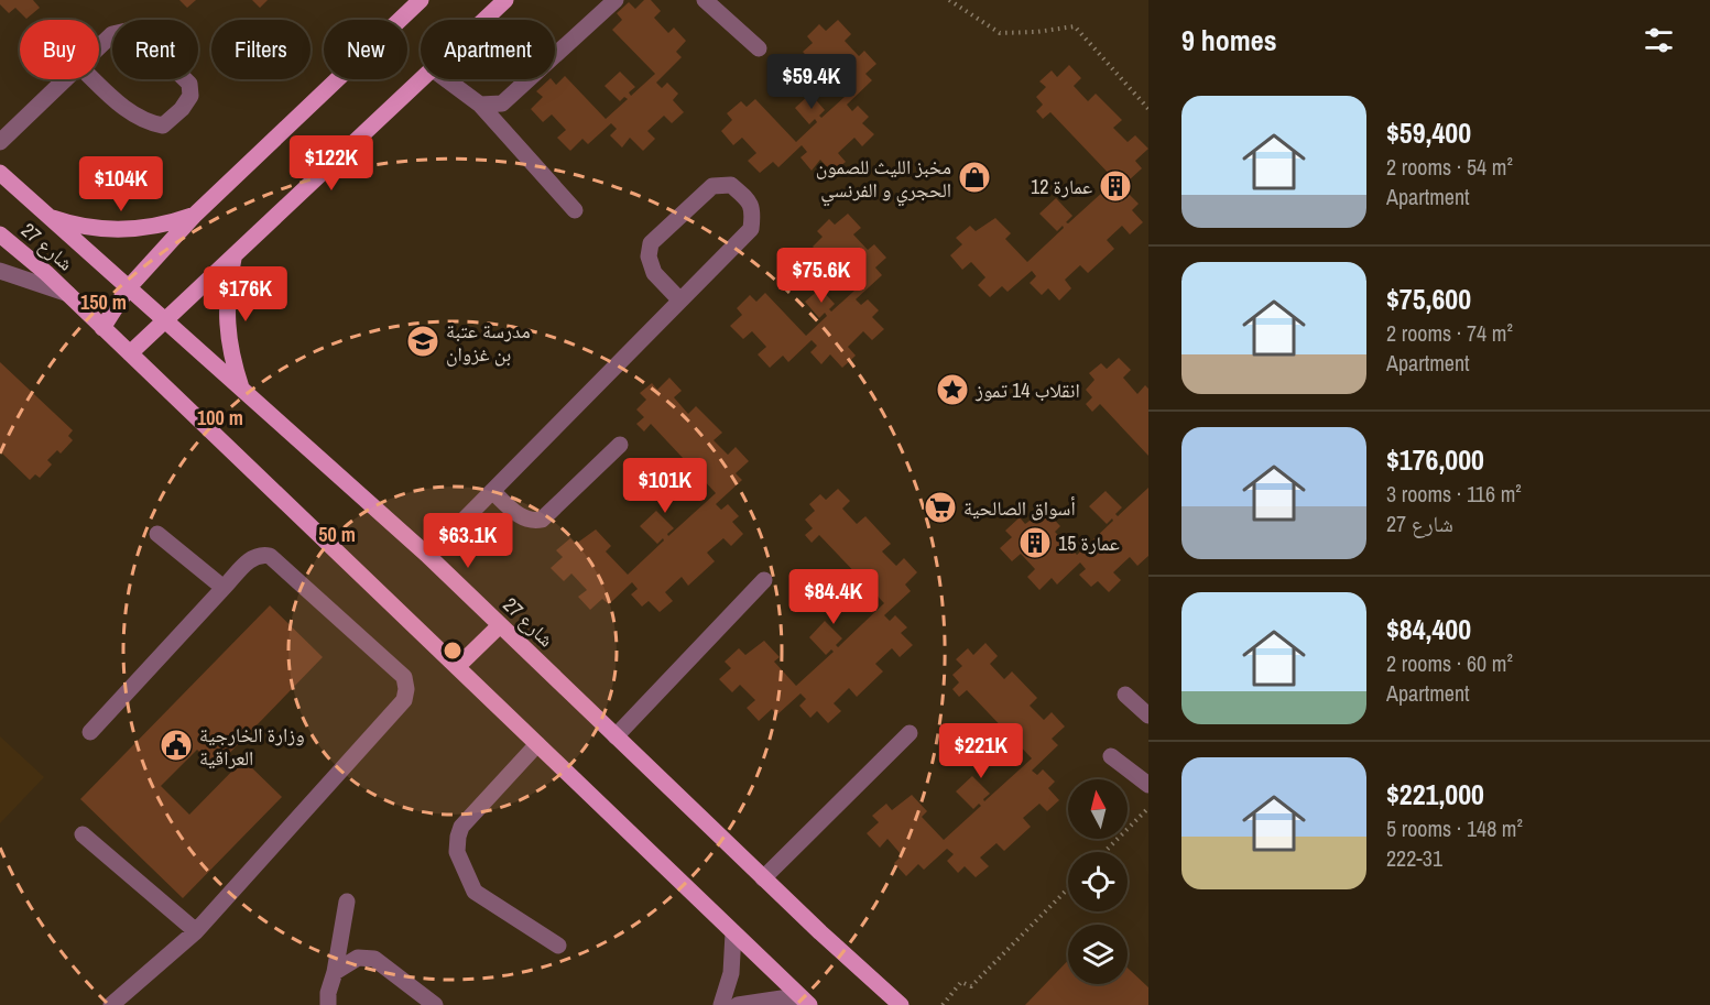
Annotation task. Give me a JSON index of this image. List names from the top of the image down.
{
  "streets": {
    "main road": ["شارع 27"]
  },
  "places": {
    "shop": ["مخبز الليث للصمون الحجري و الفرنسي"],
    "building": ["عمارة 12", "عمارة 15"],
    "school or university": ["مدرسة عتبة بن غزوان"],
    "place": ["انقلاب 14 تموز"],
    "supermarket": ["أسواق الصالحية"],
    "public building": ["وزارة الخارجية العراقية"]
  },
  "north": "top",
  "page": {
    "heading": "9 homes",
    "chip": [
      "Buy",
      "Rent",
      "Filters",
      "New",
      "Apartment"
    ],
    "price": [
      "$59.4K",
      "$122K",
      "$104K",
      "$75.6K",
      "$176K",
      "$101K",
      "$63.1K",
      "$84.4K",
      "$221K"
    ],
    "list": [
      {
        "name": "$59,400",
        "note": "2 rooms · 54 m² · Apartment"
      },
      {
        "name": "$75,600",
        "note": "2 rooms · 74 m² · Apartment"
      },
      {
        "name": "$176,000",
        "note": "3 rooms · 116 m² · شارع 27"
      },
      {
        "name": "$84,400",
        "note": "2 rooms · 60 m² · Apartment"
      },
      {
        "name": "$221,000",
        "note": "5 rooms · 148 m² · 222-31"
      }
    ]
  },
  "rings": ["150 m", "100 m", "50 m"]
}
